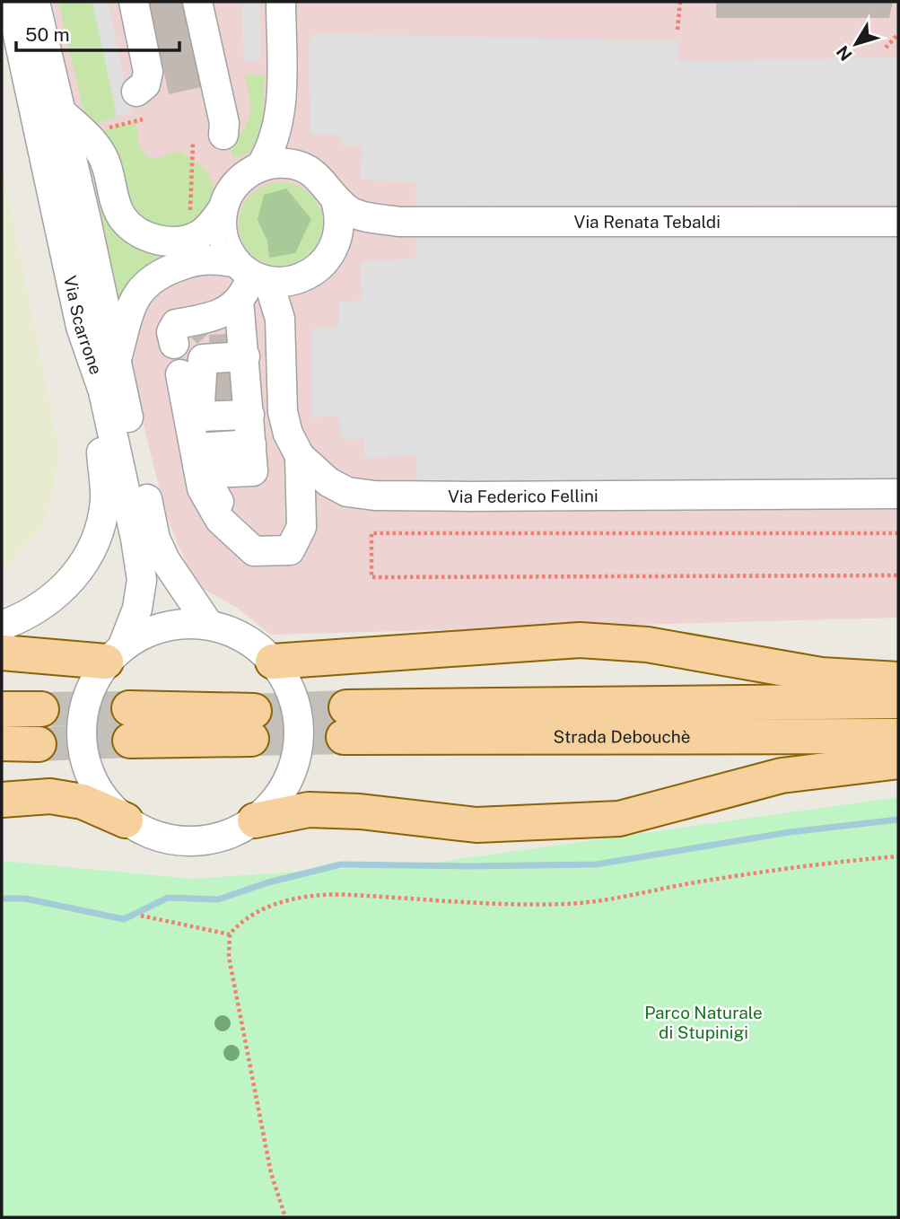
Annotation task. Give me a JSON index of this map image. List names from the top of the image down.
{
  "streets": {
    "main road": ["Strada Debouchè"],
    "street": ["Via Renata Tebaldi", "Via Scarrone", "Via Federico Fellini"]
  },
  "crossings": [
    ["Via Renata Tebaldi", "Via Scarrone"],
    ["Via Renata Tebaldi", "Via Federico Fellini"],
    ["Via Scarrone", "Via Federico Fellini"]
  ],
  "parks": ["Parco Naturale di Stupinigi"],
  "scale_bar": "50 m",
  "north": "bottom left"
}
